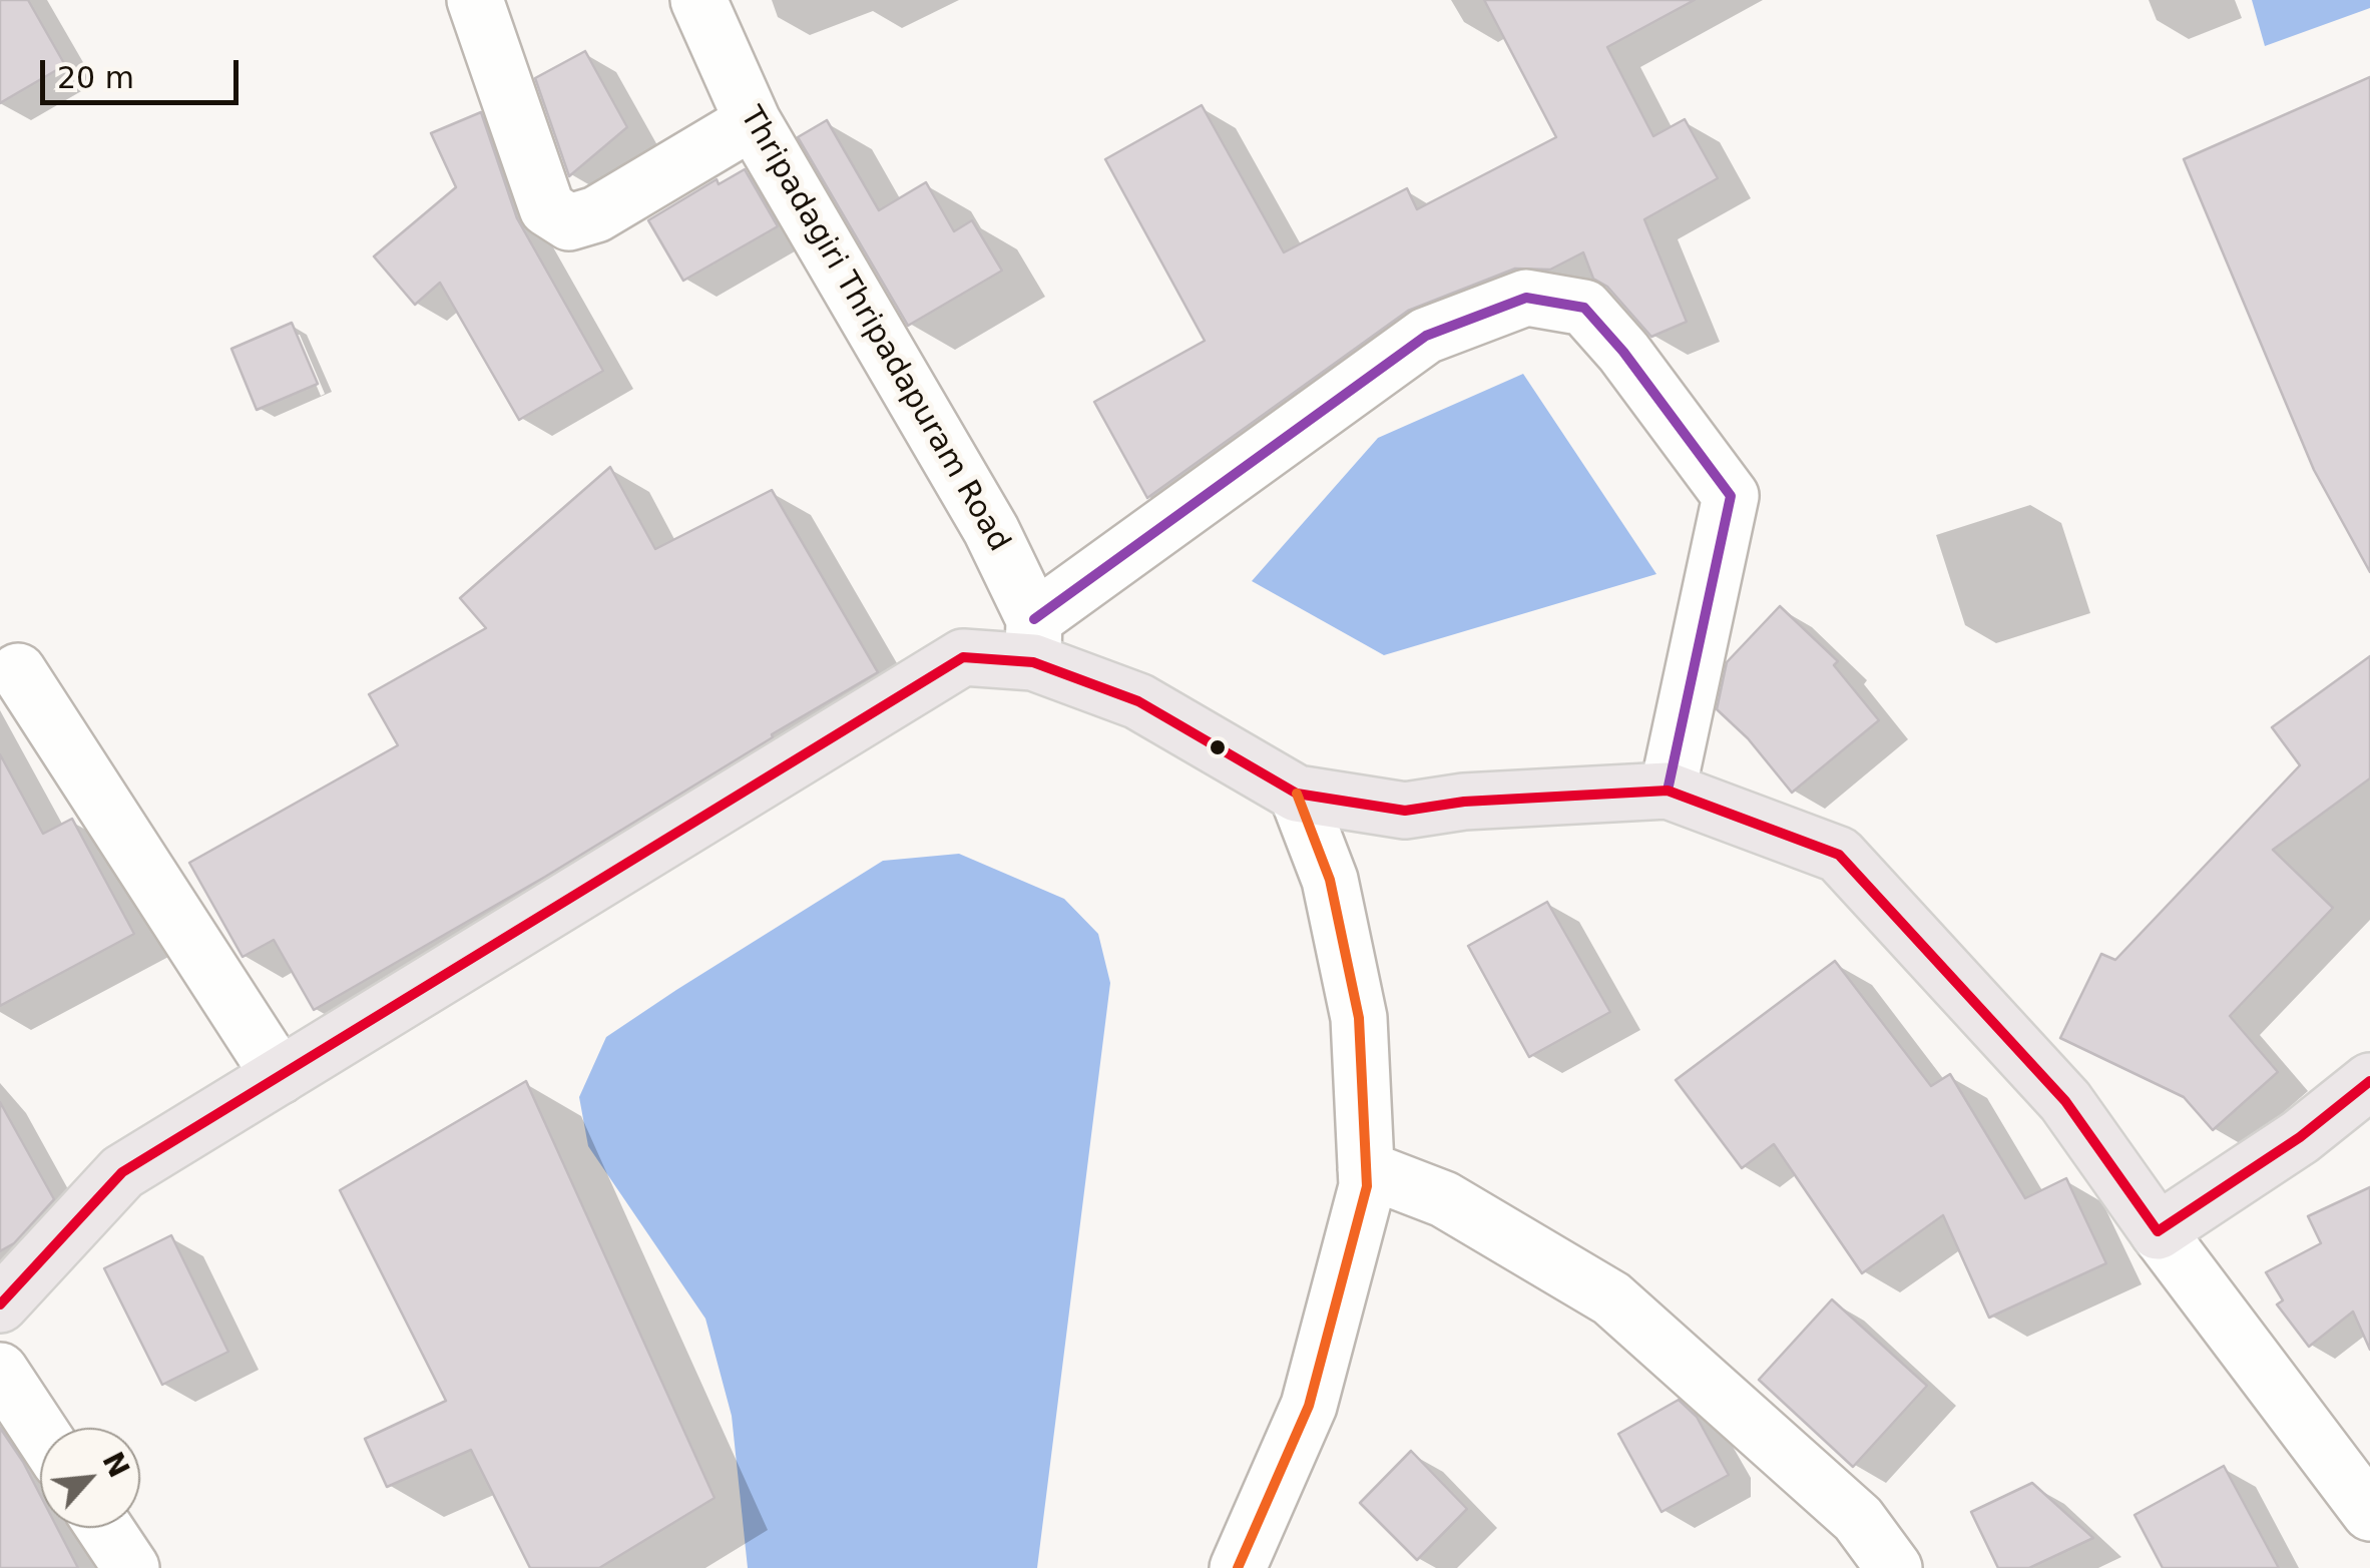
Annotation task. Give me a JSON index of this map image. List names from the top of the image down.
{
  "streets": {
    "street": ["Thripadagiri Thripadapuram Road"]
  },
  "scale_bar": "20 m",
  "north": "top right"
}
